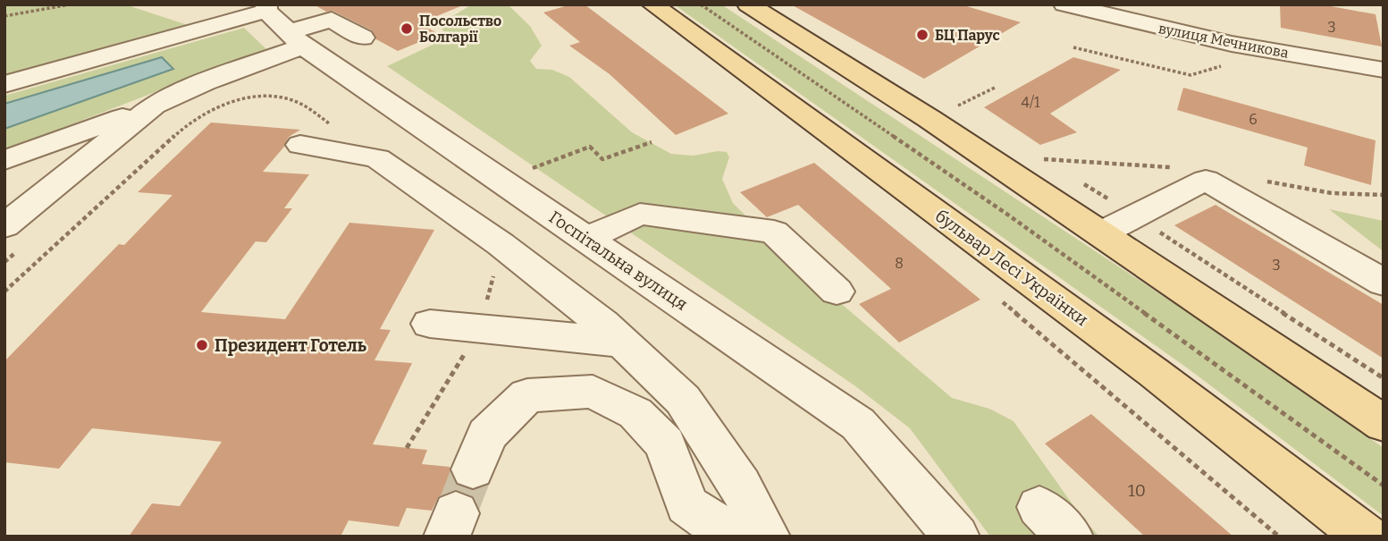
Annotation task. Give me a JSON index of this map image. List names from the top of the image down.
{
  "streets": {
    "main road": ["бульвар Лесі Українки"],
    "street": ["вулиця Мечникова", "Госпітальна вулиця"]
  },
  "places": ["Посольство Болгарії", "БЦ Парус", "Президент Готель"],
  "house_numbers": [
    "3",
    "4/1",
    "6",
    "8",
    "3",
    "10"
  ]
}
